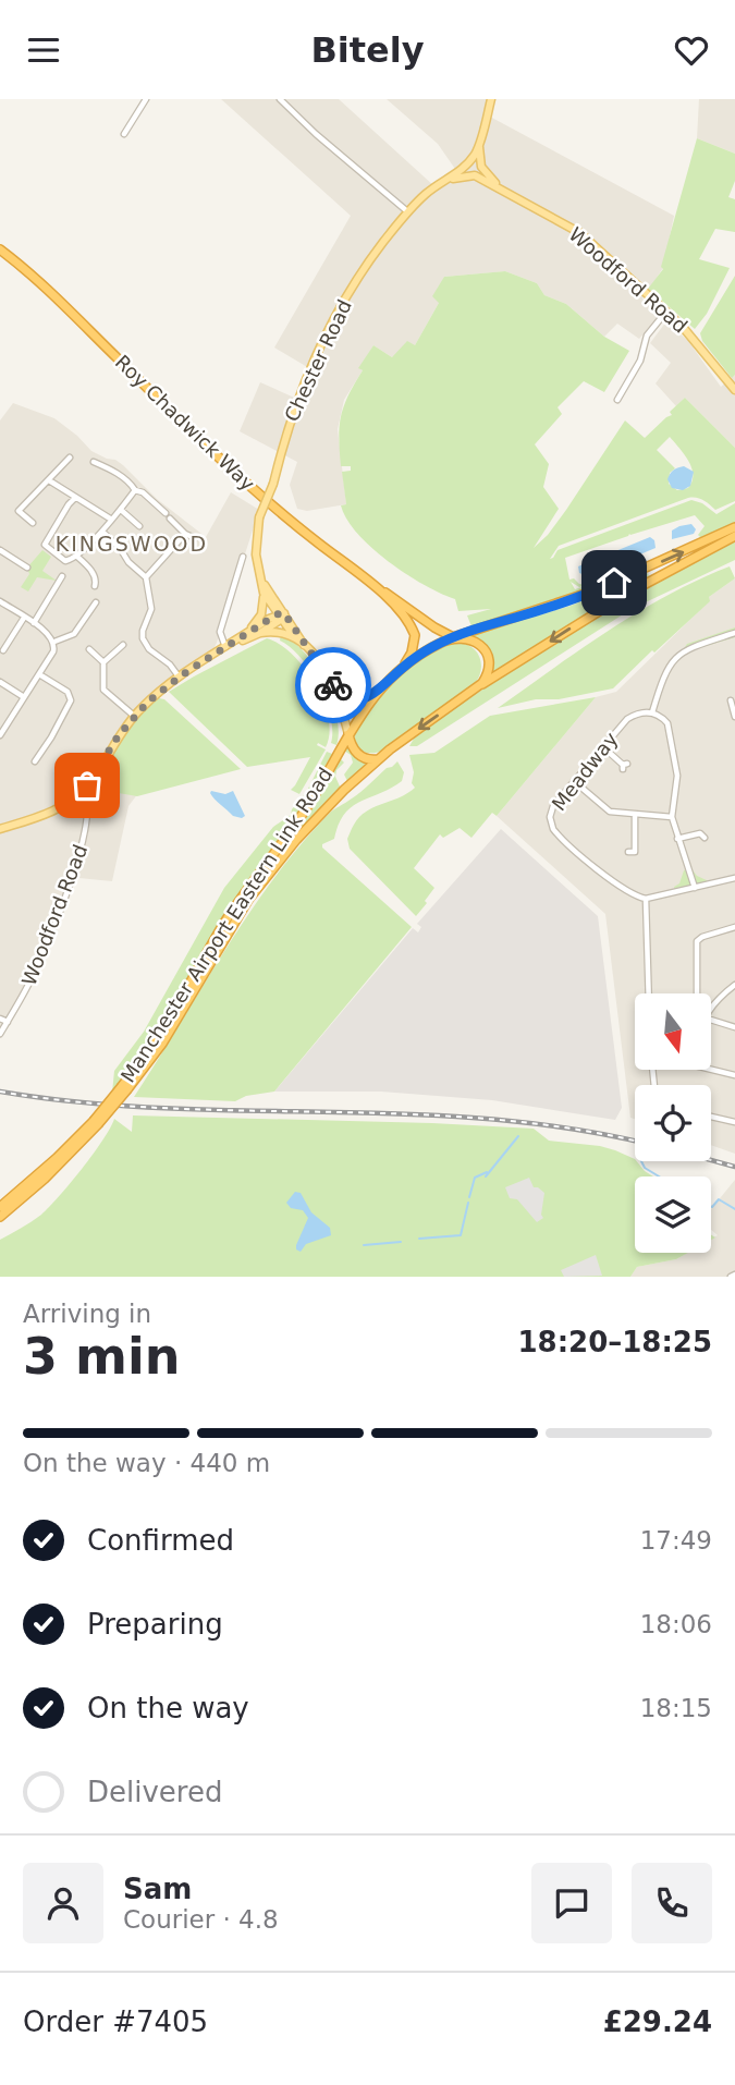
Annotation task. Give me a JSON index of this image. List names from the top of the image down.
{
  "streets": {
    "highway": ["Roy Chadwick Way", "Manchester Airport Eastern Link Road"],
    "main road": ["Woodford Road", "Chester Road"],
    "street": ["Meadway"]
  },
  "crossings": [
    ["Woodford Road", "Chester Road"],
    ["Chester Road", "Manchester Airport Eastern Link Road"],
    ["Roy Chadwick Way", "Manchester Airport Eastern Link Road"]
  ],
  "districts": ["KINGSWOOD"],
  "north": "bottom",
  "page": {
    "header": "Bitely",
    "heading": ["3 min", "Arriving in", "18:20–18:25"],
    "panel": [
      "Sam",
      "Courier · 4.8",
      "Order #7405",
      "£29.24"
    ],
    "bar": "On the way · 440 m",
    "list": [
      ["Confirmed", "17:49"],
      ["Preparing", "18:06"],
      ["On the way", "18:15"],
      "Delivered"
    ]
  }
}
